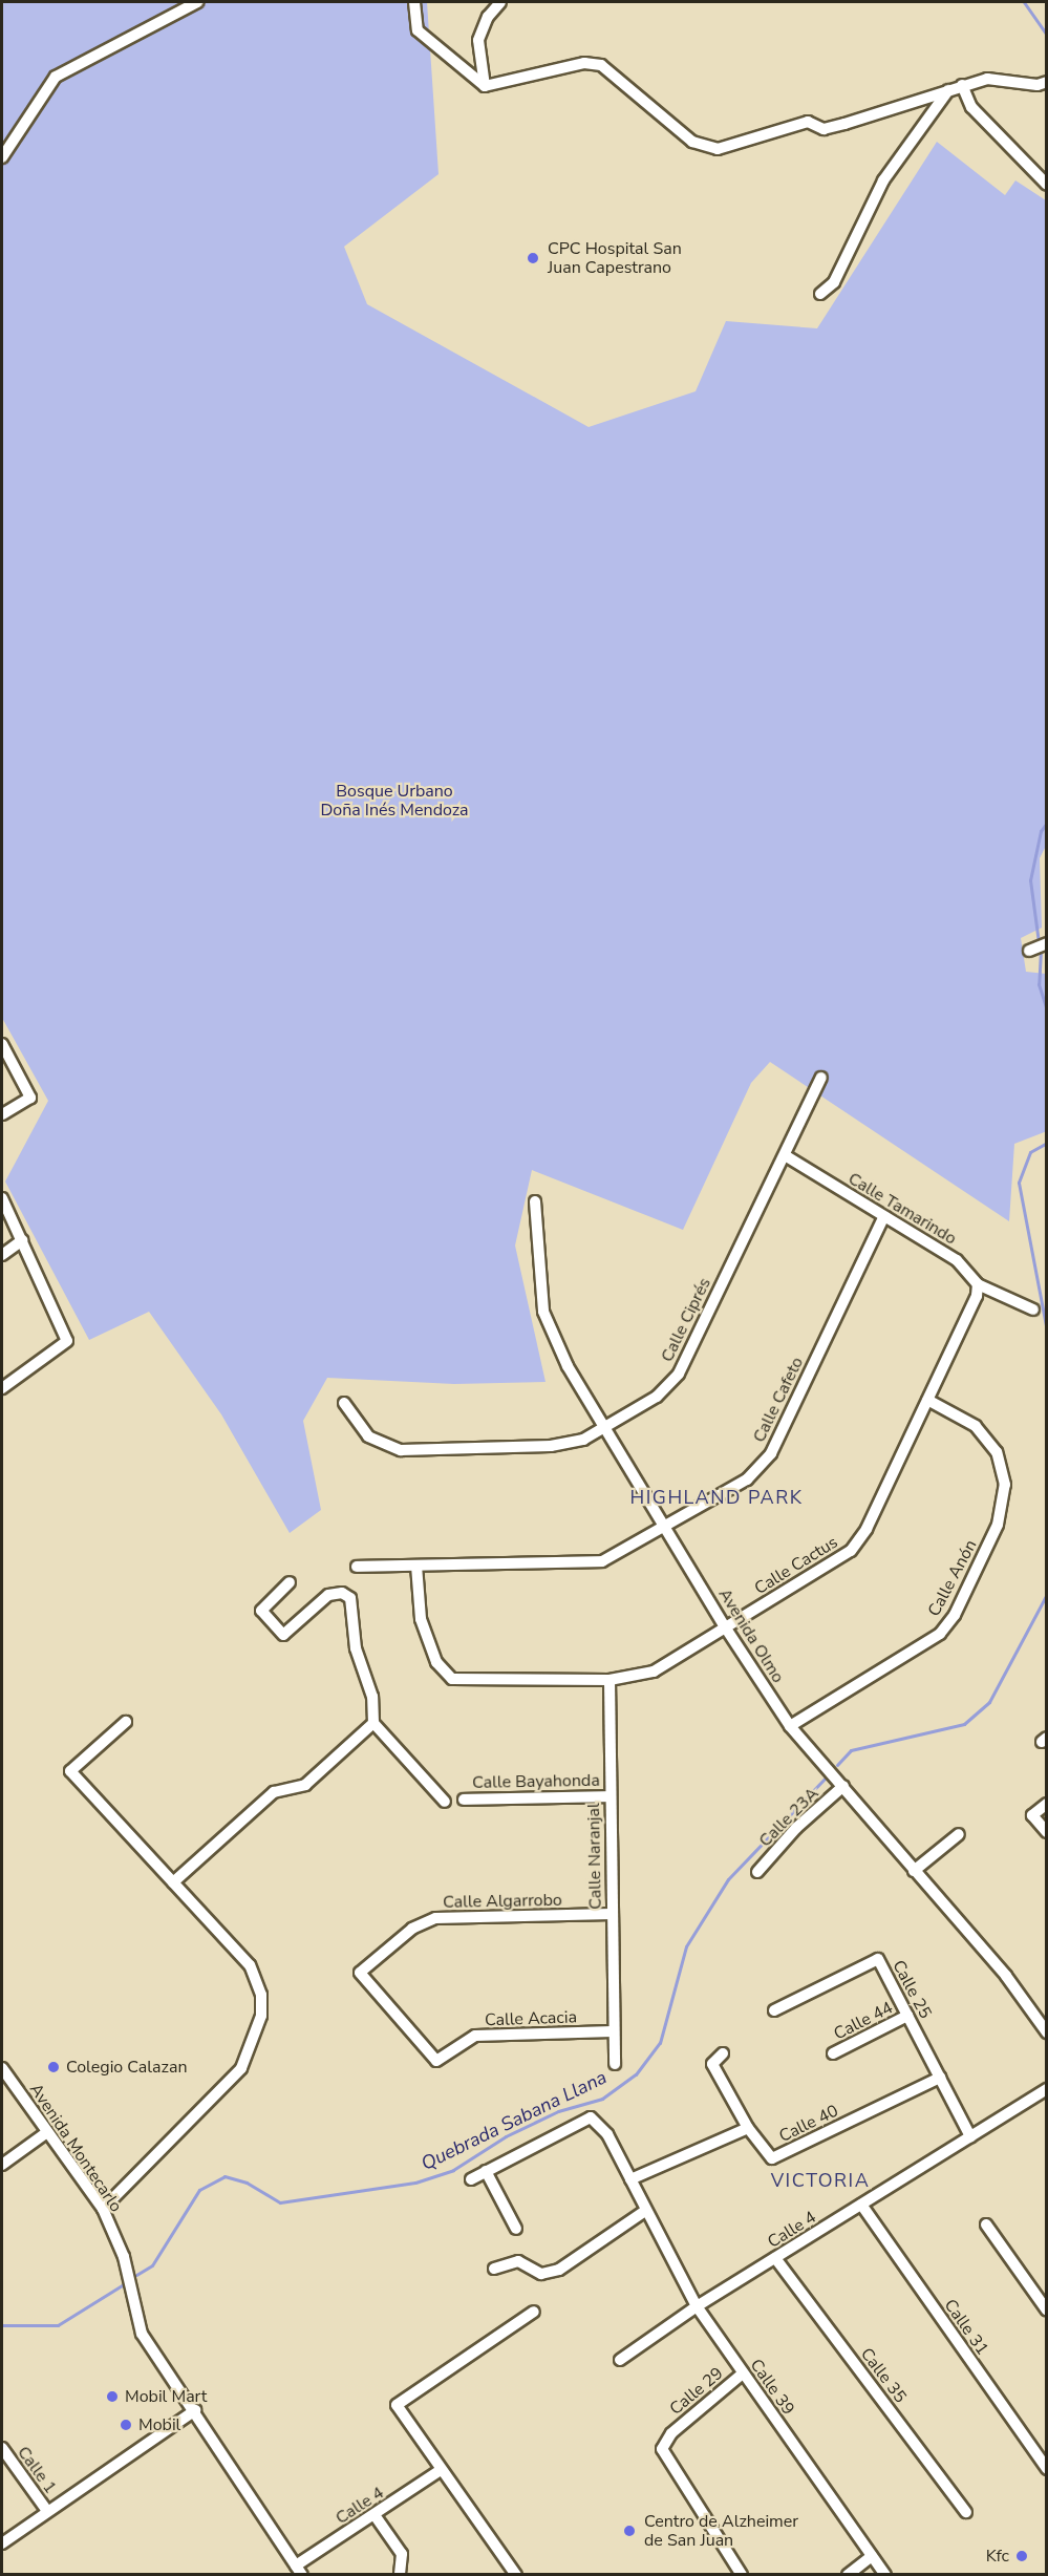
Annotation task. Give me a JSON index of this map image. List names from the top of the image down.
{
  "streets": {
    "street": [
      "Calle Tamarindo",
      "Calle Ciprés",
      "Calle Cafeto",
      "Calle Cactus",
      "Calle Anón",
      "Avenida Olmo",
      "Calle Bayahonda",
      "Calle 23A",
      "Calle Naranjal",
      "Calle Algarrobo",
      "Calle 25",
      "Calle Acacia",
      "Calle 44",
      "Calle 40",
      "Avenida Montecarlo",
      "Calle 4",
      "Calle 31",
      "Calle 35",
      "Calle 39",
      "Calle 29",
      "Calle 1"
    ]
  },
  "crossings": [
    ["Calle Tamarindo", "Calle Ciprés"],
    ["Calle Tamarindo", "Calle Cafeto"],
    ["Calle Tamarindo", "Calle Cactus"],
    ["Calle Ciprés", "Avenida Olmo"],
    ["Calle Cafeto", "Calle Cactus"],
    ["Calle Cafeto", "Avenida Olmo"],
    ["Calle Cactus", "Calle Anón"],
    ["Calle Cactus", "Avenida Olmo"],
    ["Calle Cactus", "Calle Naranjal"],
    ["Calle Anón", "Avenida Olmo"],
    ["Avenida Olmo", "Calle 23A"],
    ["Calle Bayahonda", "Calle Naranjal"],
    ["Calle Naranjal", "Calle Algarrobo"],
    ["Calle Naranjal", "Calle Acacia"],
    ["Calle Algarrobo", "Calle Acacia"],
    ["Calle 25", "Calle 44"],
    ["Calle 25", "Calle 40"],
    ["Calle 25", "Calle 4"],
    ["Avenida Montecarlo", "Calle 4"],
    ["Calle 4", "Calle 31"],
    ["Calle 4", "Calle 35"],
    ["Calle 4", "Calle 39"],
    ["Calle 39", "Calle 29"]
  ],
  "districts": ["HIGHLAND PARK", "VICTORIA"],
  "water": ["Quebrada Sabana Llana"],
  "parks": ["Bosque Urbano Doña Inés Mendoza"],
  "places": [
    "CPC Hospital San Juan Capestrano",
    "Colegio Calazan",
    "Mobil Mart",
    "Mobil",
    "Centro de Alzheimer de San Juan",
    "Kfc"
  ]
}
